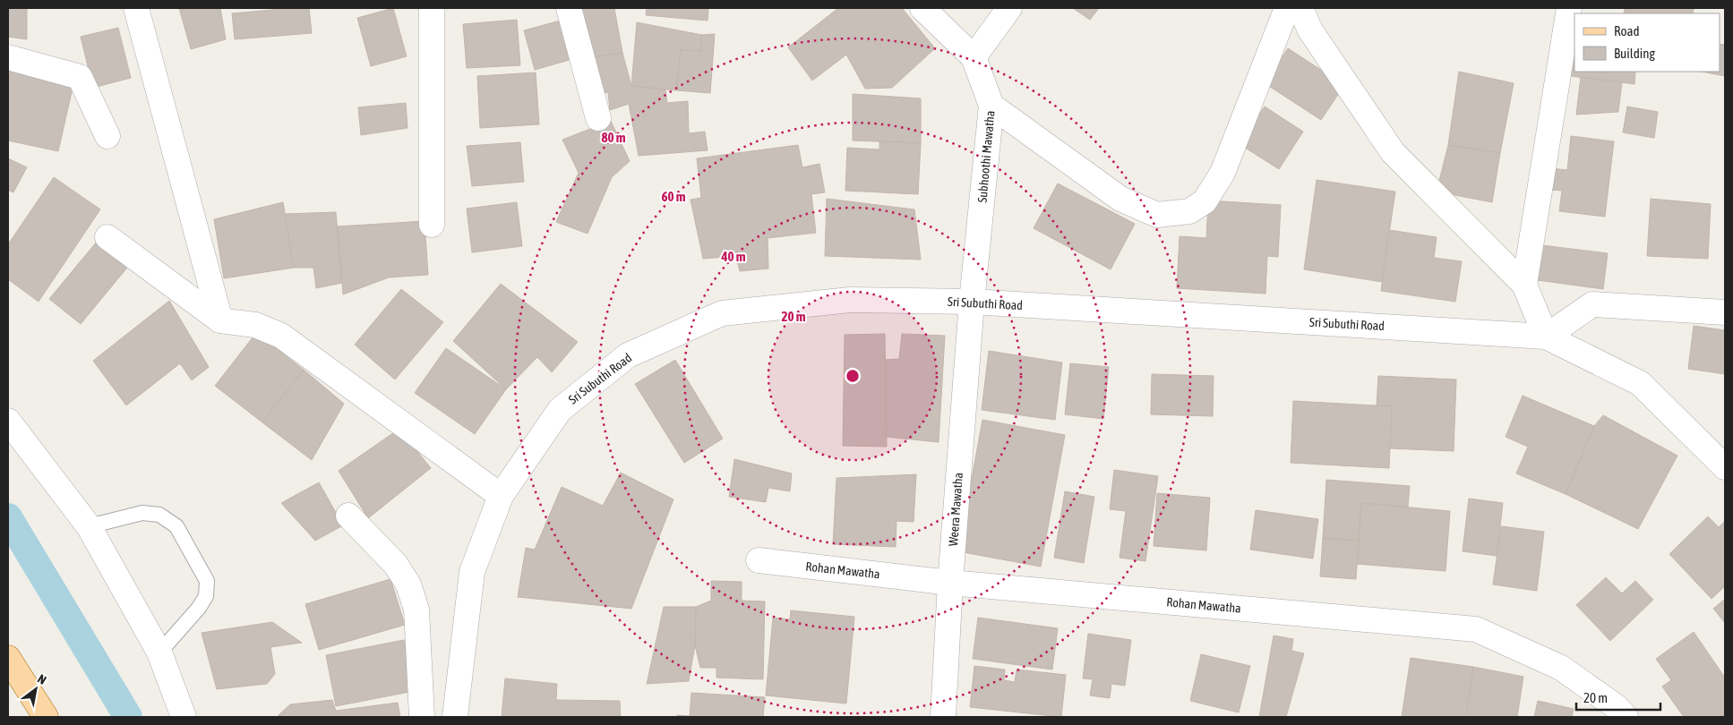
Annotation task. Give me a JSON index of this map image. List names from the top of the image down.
{
  "streets": {
    "street": [
      "Subhoothi Mawatha",
      "Sri Subuthi Road",
      "Weera Mawatha",
      "Rohan Mawatha"
    ]
  },
  "crossings": [
    ["Subhoothi Mawatha", "Sri Subuthi Road"],
    ["Subhoothi Mawatha", "Weera Mawatha"],
    ["Sri Subuthi Road", "Weera Mawatha"],
    ["Weera Mawatha", "Rohan Mawatha"]
  ],
  "legend": ["Road", "Building"],
  "scale_bar": "20 m",
  "north": "top right",
  "rings": [
    "80 m",
    "60 m",
    "40 m",
    "20 m"
  ]
}
